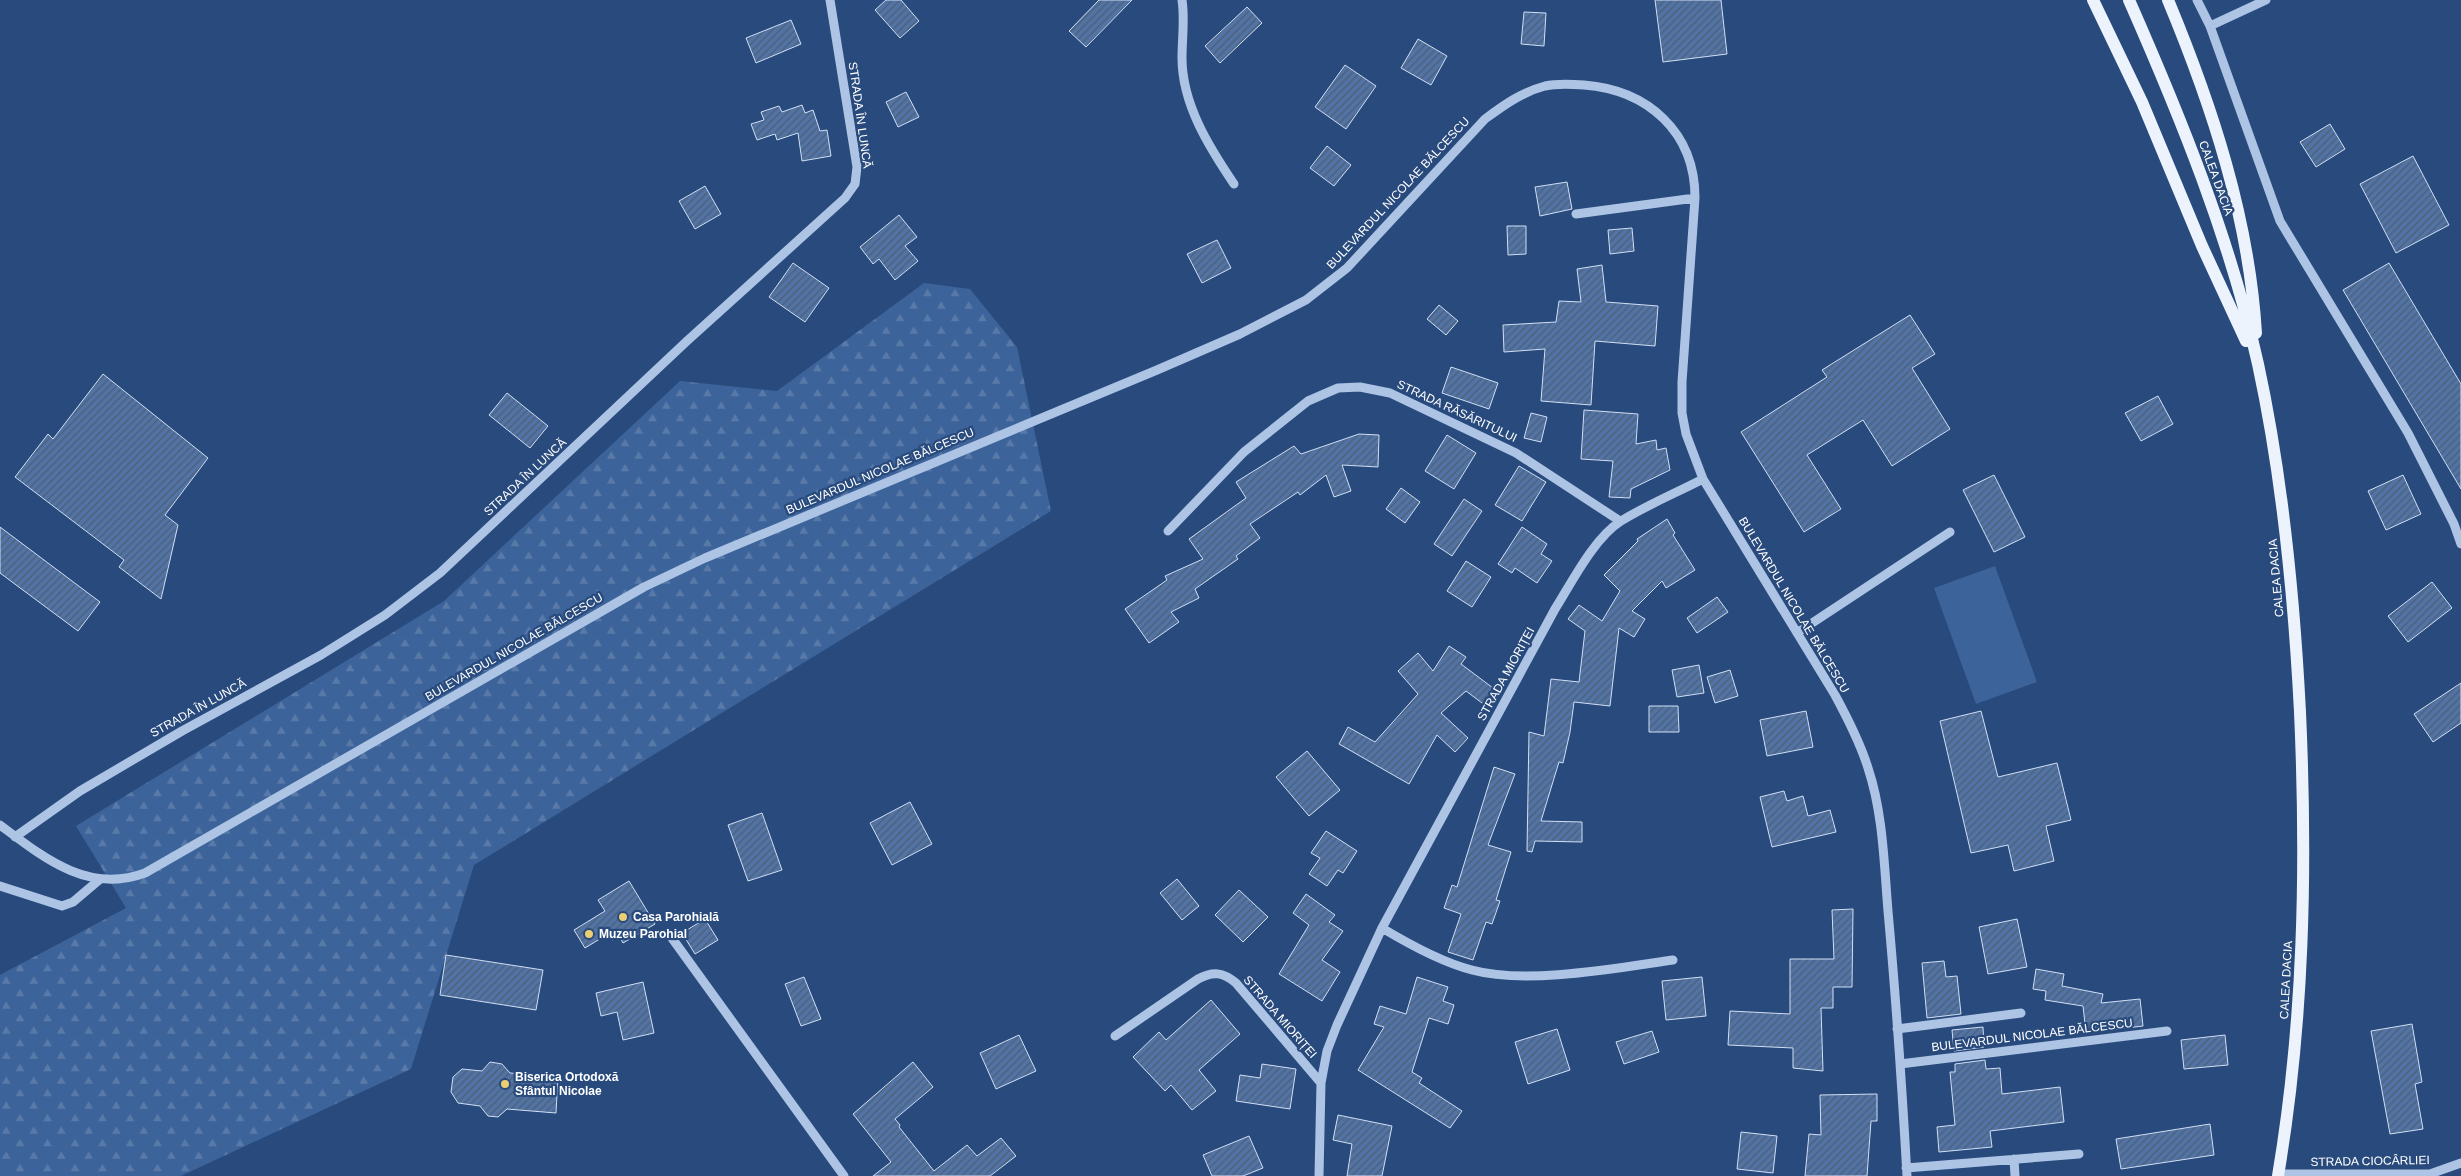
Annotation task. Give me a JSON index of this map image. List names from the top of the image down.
{
  "streets": {
    "main road": ["CALEA DACIA"],
    "street": [
      "STRADA ÎN LUNCĂ",
      "BULEVARDUL NICOLAE BĂLCESCU",
      "STRADA RĂSĂRITULUI",
      "STRADA MIORIȚEI",
      "STRADA CIOCÂRLIEI"
    ]
  },
  "crossings": [
    ["STRADA ÎN LUNCĂ", "BULEVARDUL NICOLAE BĂLCESCU"],
    ["CALEA DACIA", "STRADA CIOCÂRLIEI"],
    ["BULEVARDUL NICOLAE BĂLCESCU", "STRADA MIORIȚEI"],
    ["STRADA RĂSĂRITULUI", "STRADA MIORIȚEI"]
  ],
  "places": ["Casa Parohială", "Muzeu Parohial", "Biserica Ortodoxă Sfântul Nicolae"]
}
